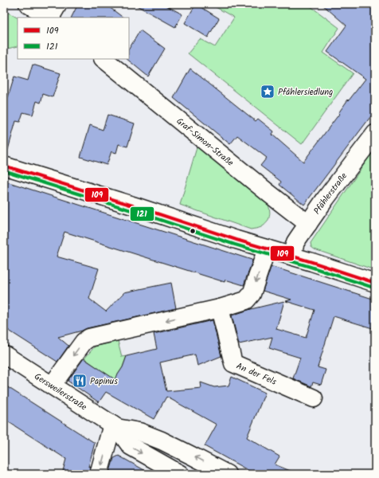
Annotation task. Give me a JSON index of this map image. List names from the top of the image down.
{
  "streets": {
    "street": [
      "Graf-Simon-Straße",
      "Pfählerstraße",
      "An der Fels",
      "Gersweilerstraße"
    ]
  },
  "crossings": [
    ["Graf-Simon-Straße", "Pfählerstraße"]
  ],
  "places": {
    "place": ["Pfählersiedlung"],
    "restaurant": ["Papinus"]
  },
  "lines": ["transit line 109", "transit line 121"],
  "legend": ["109", "121"]
}
